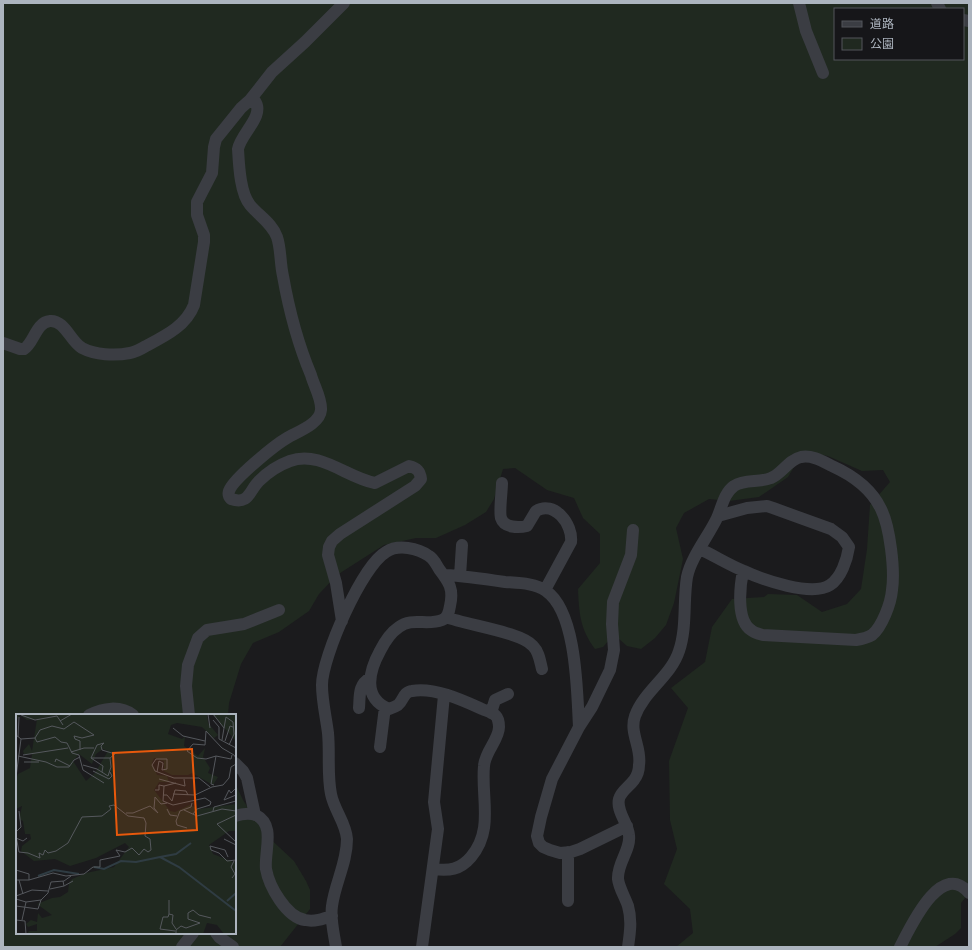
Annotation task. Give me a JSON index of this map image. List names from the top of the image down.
{
  "legend": ["道路", "公園"]
}
